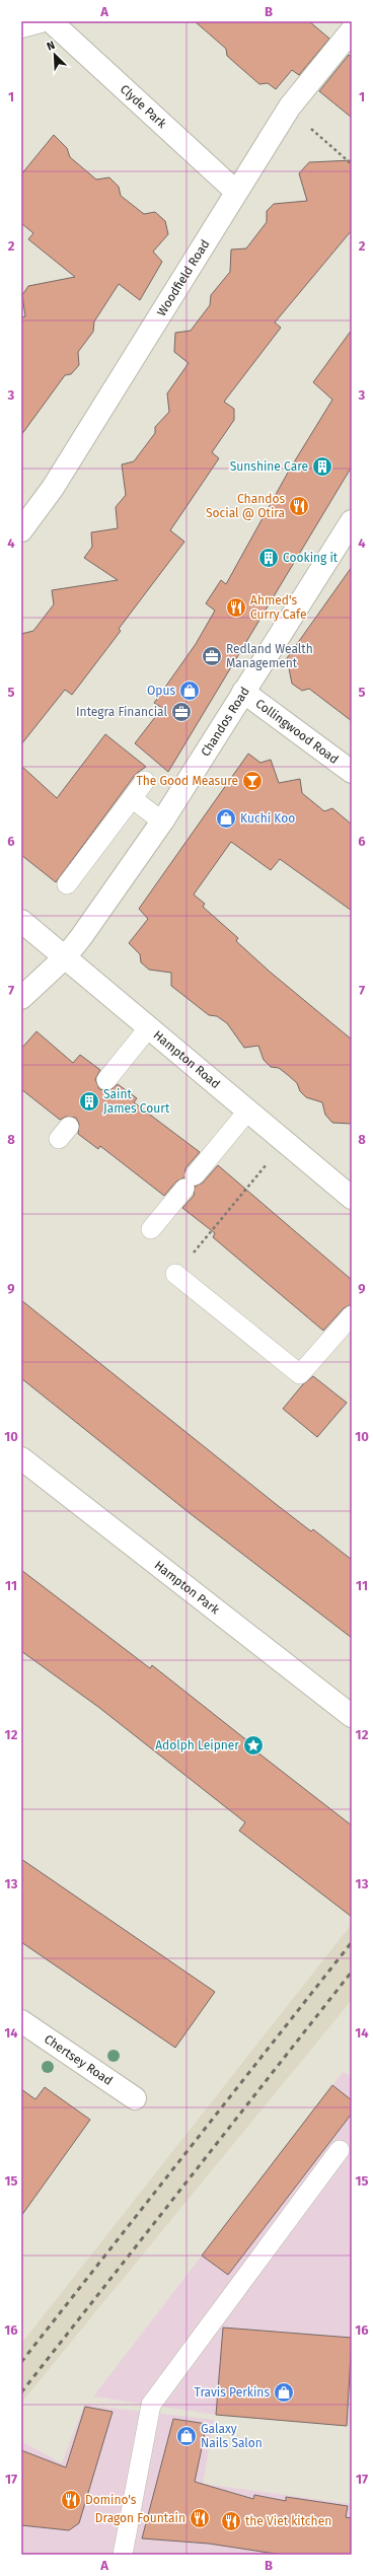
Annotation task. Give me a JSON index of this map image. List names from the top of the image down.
{
  "streets": {
    "street": [
      "Clyde Park",
      "Woodfield Road",
      "Chandos Road",
      "Collingwood Road",
      "Hampton Road",
      "Hampton Park",
      "Chertsey Road"
    ]
  },
  "crossings": [
    ["Clyde Park", "Woodfield Road"],
    ["Chandos Road", "Collingwood Road"],
    ["Chandos Road", "Hampton Road"]
  ],
  "places": {
    "building": ["Sunshine Care", "Cooking it", "Saint James Court"],
    "restaurant": [
      "Chandos Social @ Otira",
      "Ahmed's Curry Cafe",
      "Domino's",
      "Dragon Fountain",
      "the Viet kitchen"
    ],
    "office": ["Redland Wealth Management", "Integra Financial"],
    "shop": [
      "Opus",
      "Kuchi Koo",
      "Travis Perkins",
      "Galaxy Nails Salon"
    ],
    "bar": ["The Good Measure"],
    "place": ["Adolph Leipner"]
  },
  "north": "top left",
  "grid": {
    "columns": ["A", "B"],
    "rows": [
      "1",
      "2",
      "3",
      "4",
      "5",
      "6",
      "7",
      "8",
      "9",
      "10",
      "11",
      "12",
      "13",
      "14",
      "15",
      "16",
      "17"
    ]
  }
}
